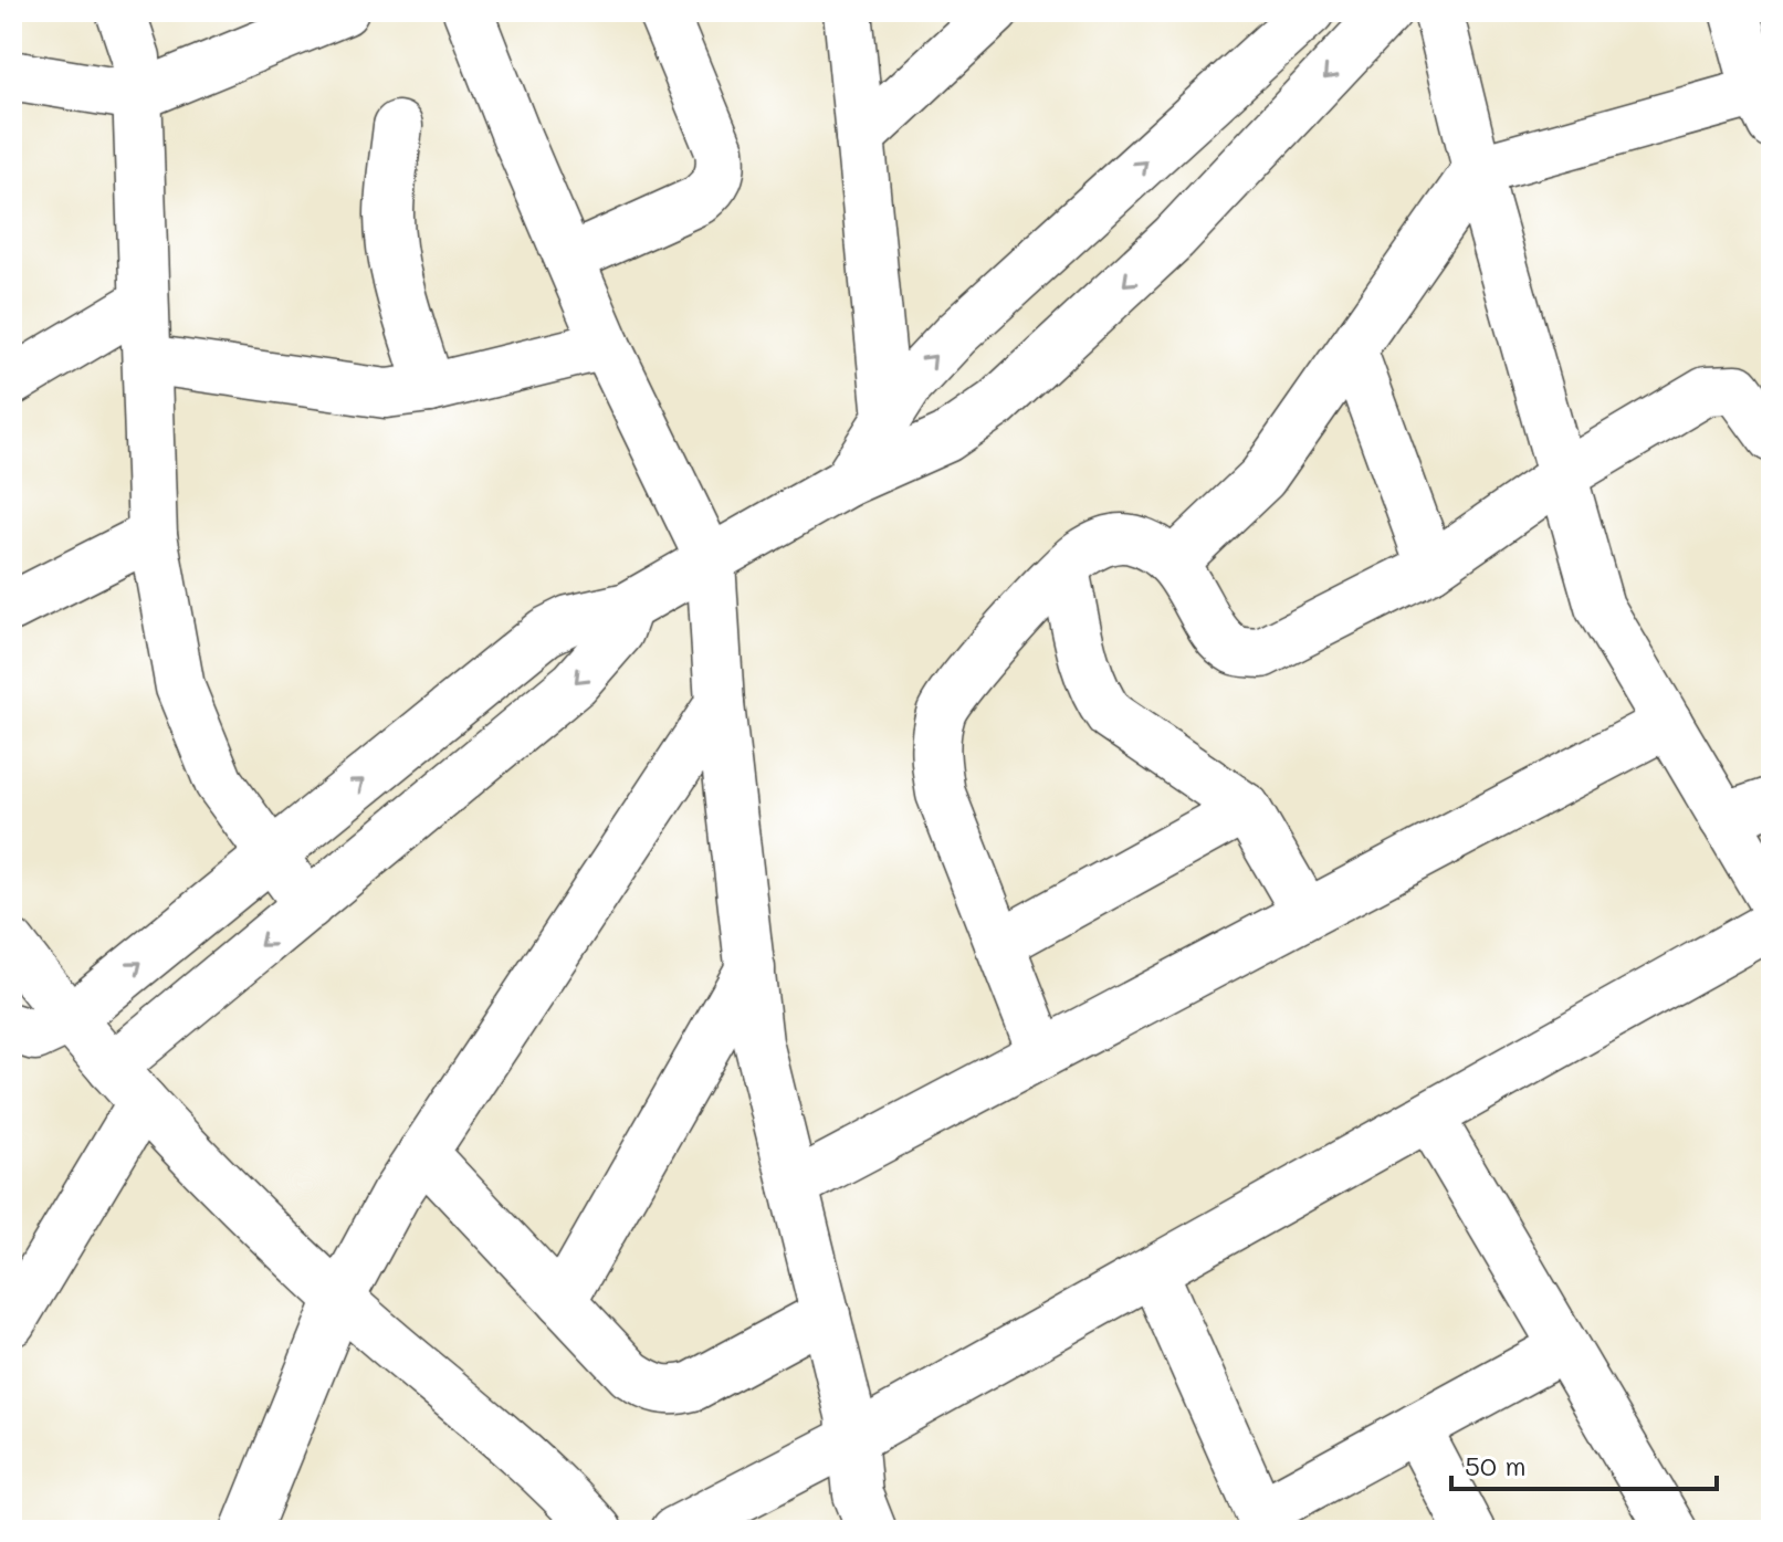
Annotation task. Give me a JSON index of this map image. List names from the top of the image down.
{
  "scale_bar": "50 m"
}
